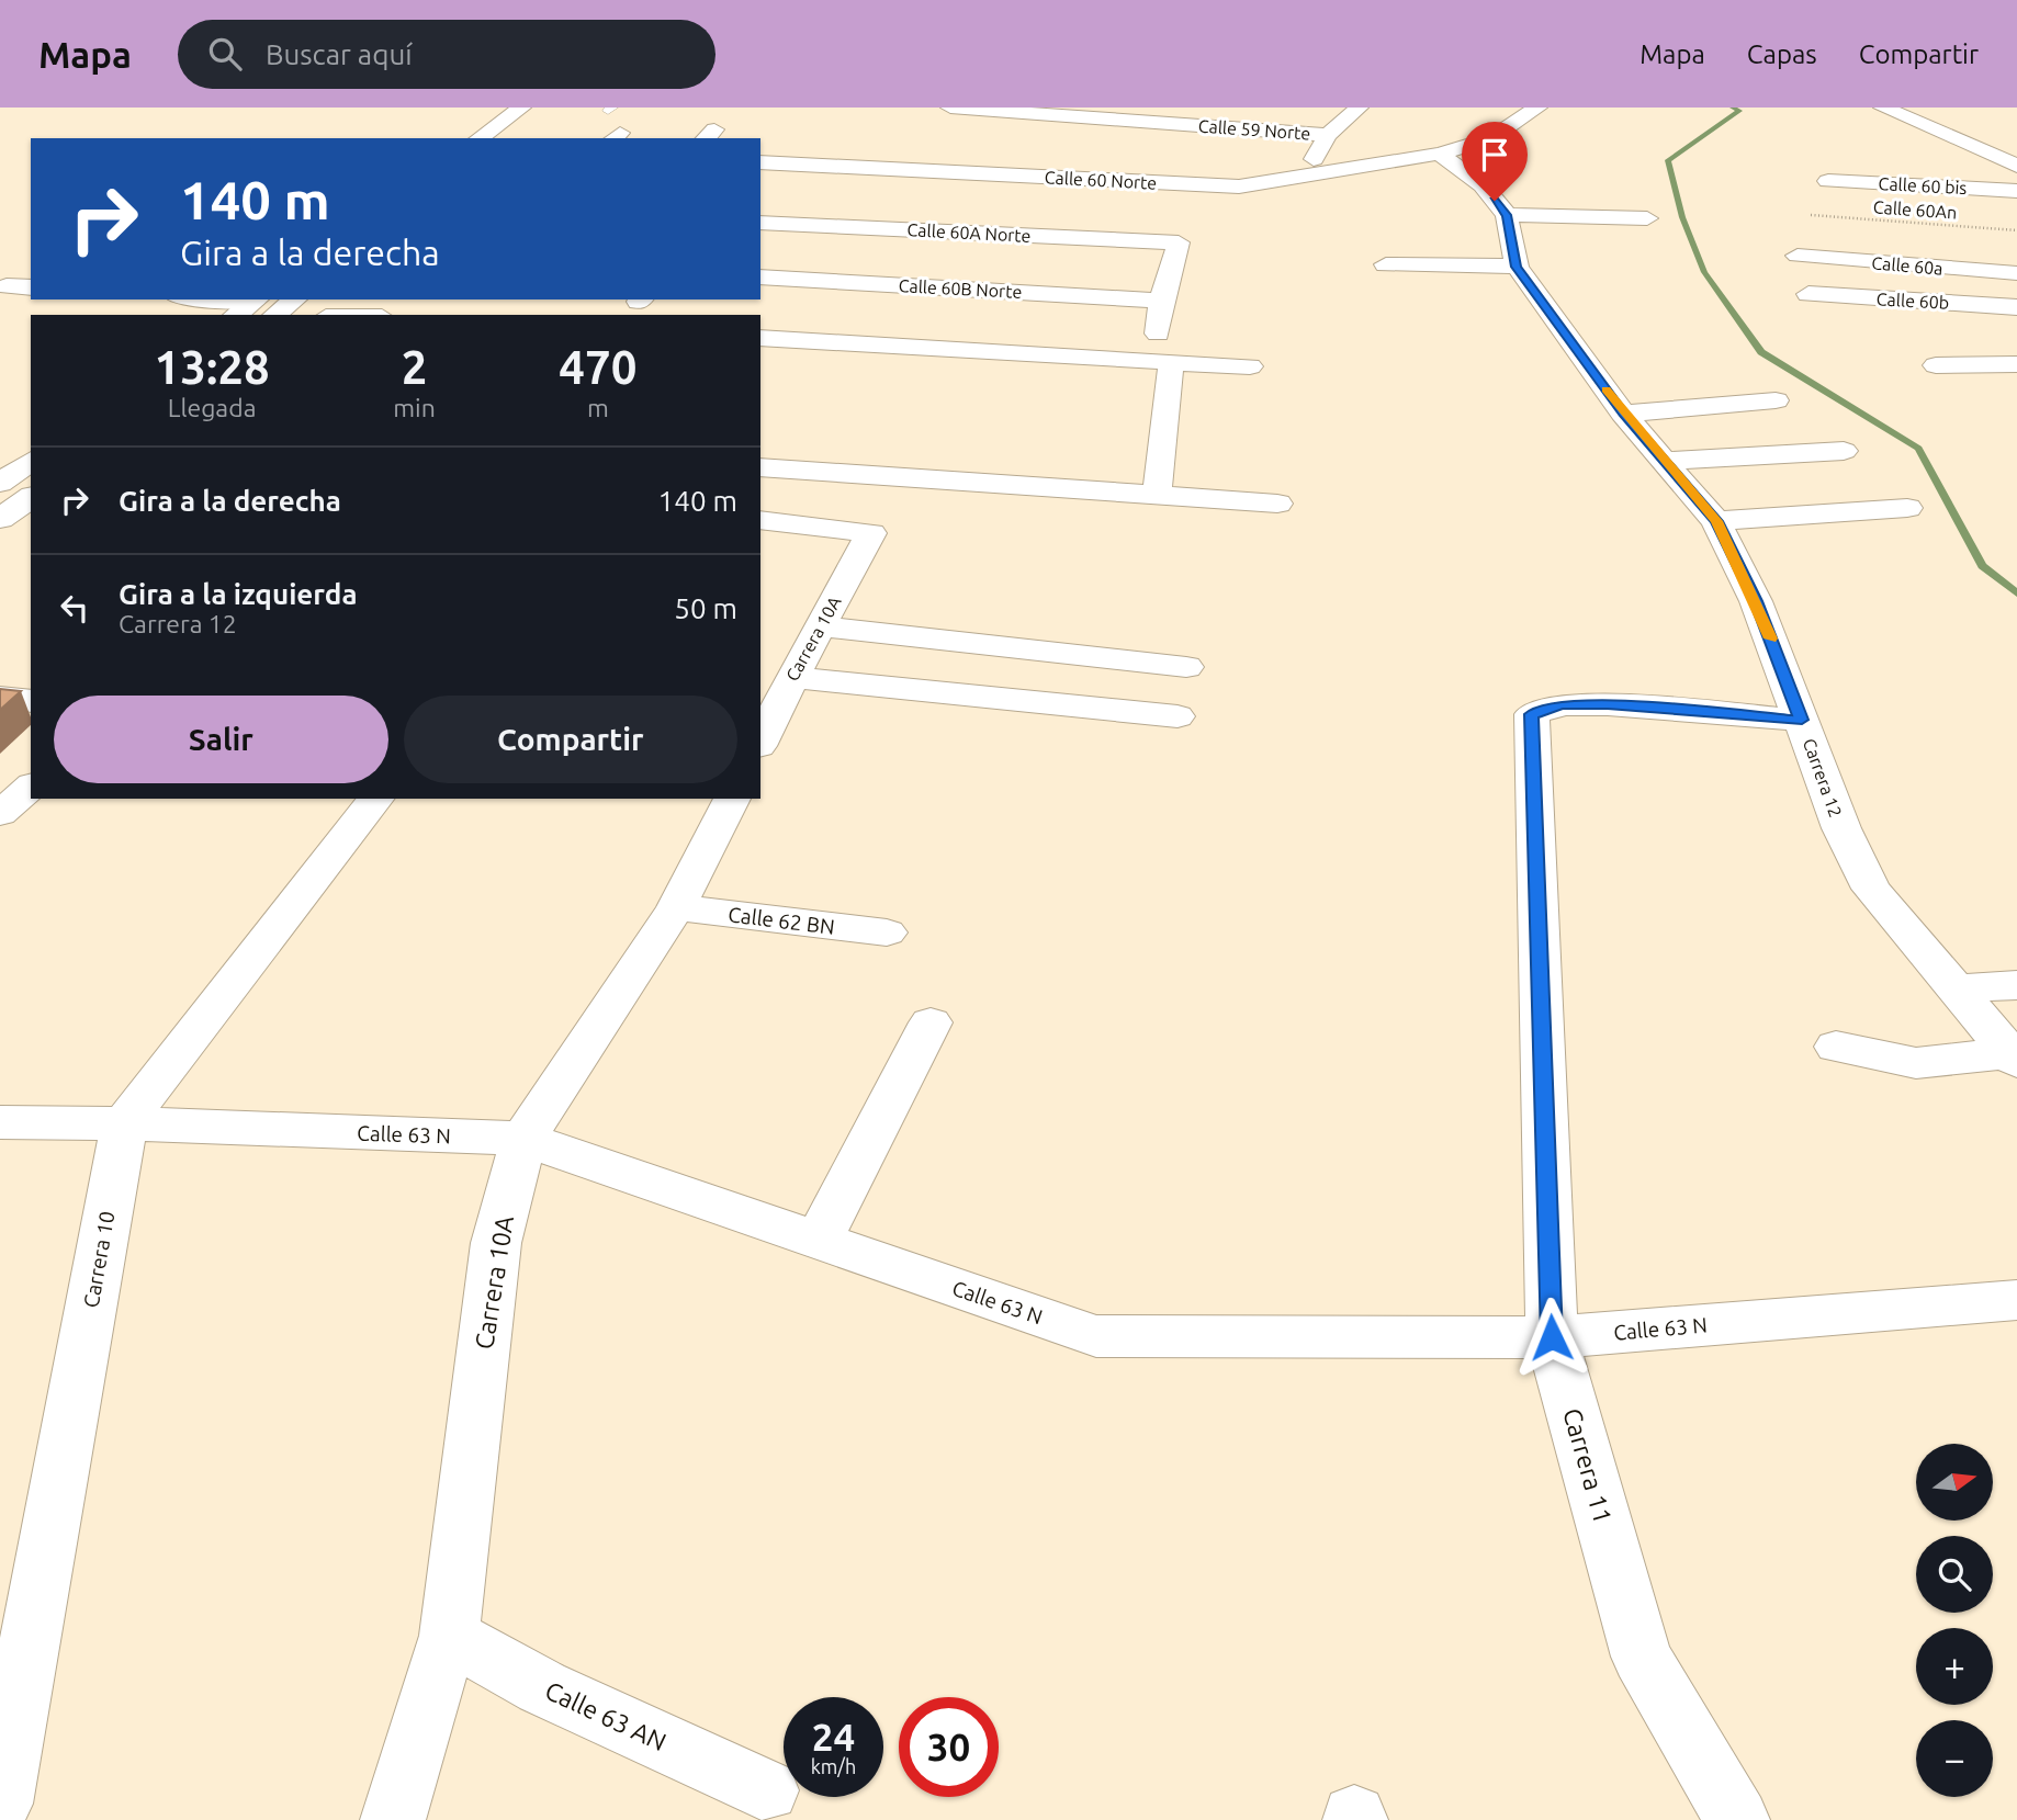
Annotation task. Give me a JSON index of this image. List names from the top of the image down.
{
  "streets": {
    "street": [
      "Calle 59 Norte",
      "Calle 60 Norte",
      "Calle 60 bis",
      "Calle 60A Norte",
      "Calle 60a",
      "Calle 60B Norte",
      "Calle 60b",
      "Carrera 10A",
      "Carrera 12",
      "Calle 62 BN",
      "Calle 63 N",
      "Carrera 10",
      "Carrera 11",
      "Calle 63 AN"
    ],
    "path": ["Calle 60An"]
  },
  "crossings": [
    ["Calle 60 Norte", "Carrera 12"],
    ["Calle 60A Norte", "Calle 60B Norte"],
    ["Carrera 10A", "Calle 62 BN"],
    ["Carrera 10A", "Calle 63 N"],
    ["Carrera 10A", "Calle 63 AN"],
    ["Carrera 12", "Carrera 11"],
    ["Calle 63 N", "Carrera 10"],
    ["Calle 63 N", "Carrera 11"]
  ],
  "north": "right",
  "page": {
    "header": "Mapa",
    "search": "Buscar aquí",
    "nav": ["Mapa", "Capas", "Compartir"],
    "turn": ["140 m", "Gira a la derecha"],
    "eta": [
      "13:28",
      "Llegada",
      "2",
      "min",
      "470",
      "m"
    ],
    "list": [
      {
        "name": "Gira a la derecha",
        "value": "140 m"
      },
      {
        "name": "Gira a la izquierda",
        "note": "Carrera 12",
        "value": "50 m"
      }
    ],
    "buttons": ["Salir", "Compartir"],
    "map_buttons": ["+", "−"],
    "speed": "24 km/h",
    "limit": "30"
  }
}
